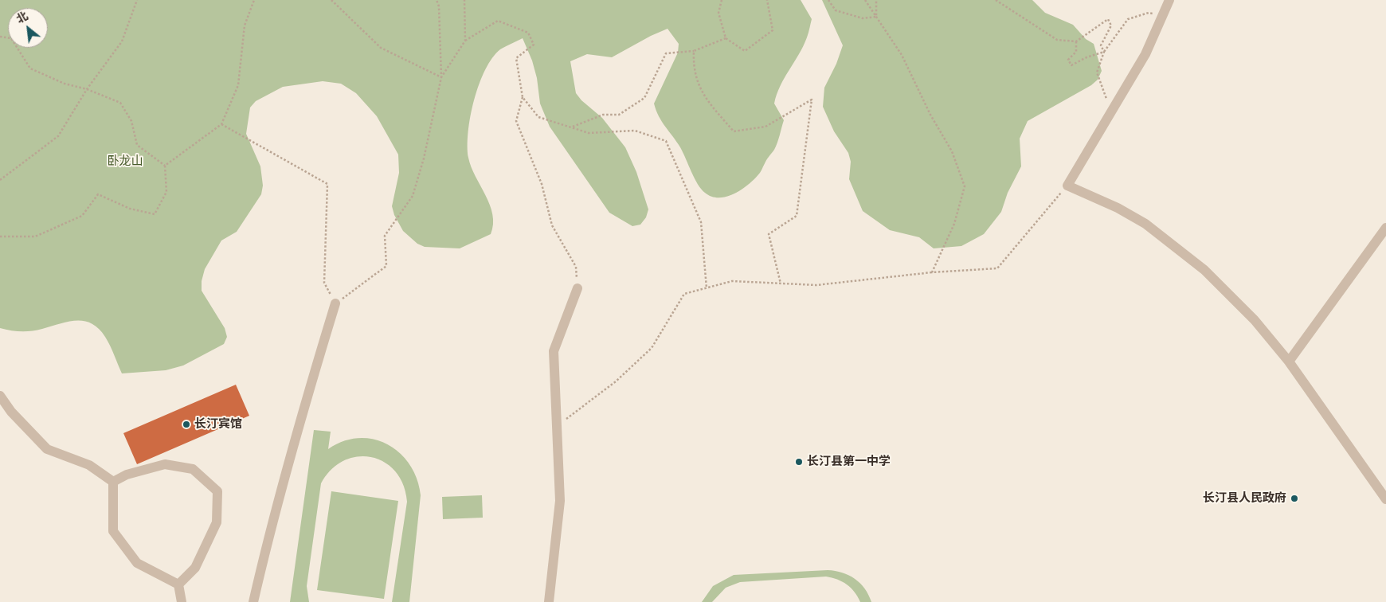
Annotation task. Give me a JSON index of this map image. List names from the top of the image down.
{
  "parks": ["卧龙山"],
  "places": ["长汀宾馆", "长汀县第一中学", "长汀县人民政府"],
  "north": "top left"
}
